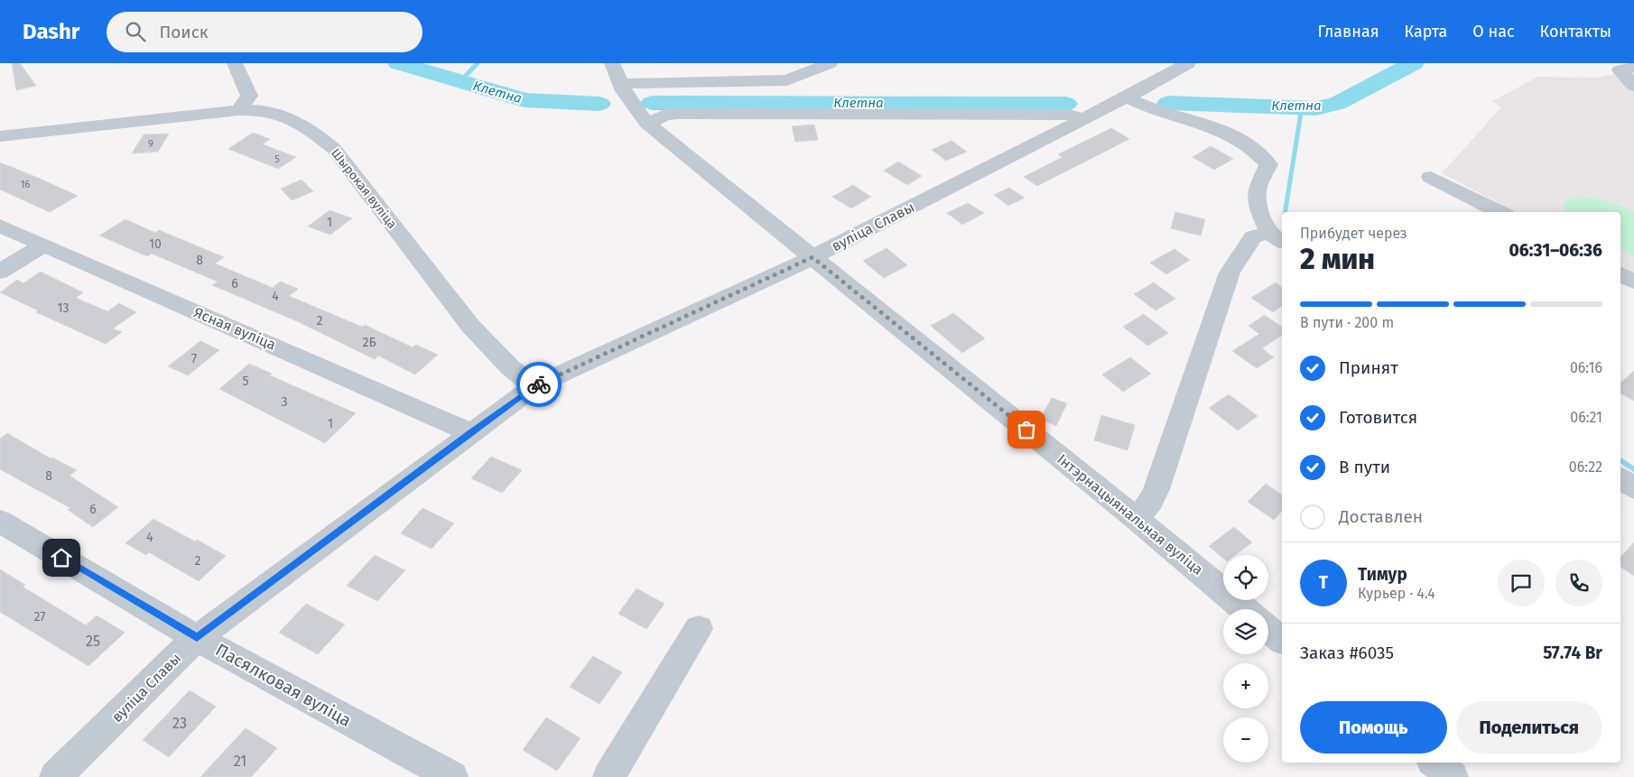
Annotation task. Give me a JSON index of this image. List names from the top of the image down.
{
  "streets": {
    "street": [
      "Шырокая вуліца",
      "вуліца Славы",
      "Ясная вуліца",
      "Інтэрнацыянальная вуліца",
      "Пасялковая вуліца"
    ]
  },
  "crossings": [
    ["Шырокая вуліца", "вуліца Славы"],
    ["вуліца Славы", "Ясная вуліца"],
    ["вуліца Славы", "Інтэрнацыянальная вуліца"],
    ["вуліца Славы", "Пасялковая вуліца"]
  ],
  "water": ["Клетна"],
  "house_numbers": [
    "9",
    "5",
    "16",
    "1",
    "10",
    "8",
    "6",
    "4",
    "13",
    "2",
    "2Б",
    "7",
    "5",
    "3",
    "1",
    "8",
    "6",
    "4",
    "2",
    "27",
    "25",
    "23",
    "21"
  ],
  "page": {
    "header": "Dashr",
    "search": "Поиск",
    "nav": [
      "Главная",
      "Карта",
      "О нас",
      "Контакты"
    ],
    "heading": ["2 мин", "Прибудет через", "06:31–06:36"],
    "panel": [
      "Тимур",
      "Курьер · 4.4",
      "Заказ #6035",
      "57.74 Br"
    ],
    "bar": "В пути · 200 m",
    "list": [
      ["Принят", "06:16"],
      ["Готовится", "06:21"],
      ["В пути", "06:22"],
      "Доставлен"
    ],
    "map_buttons": ["+", "−"],
    "round": "Т",
    "buttons": ["Помощь", "Поделиться"]
  }
}
